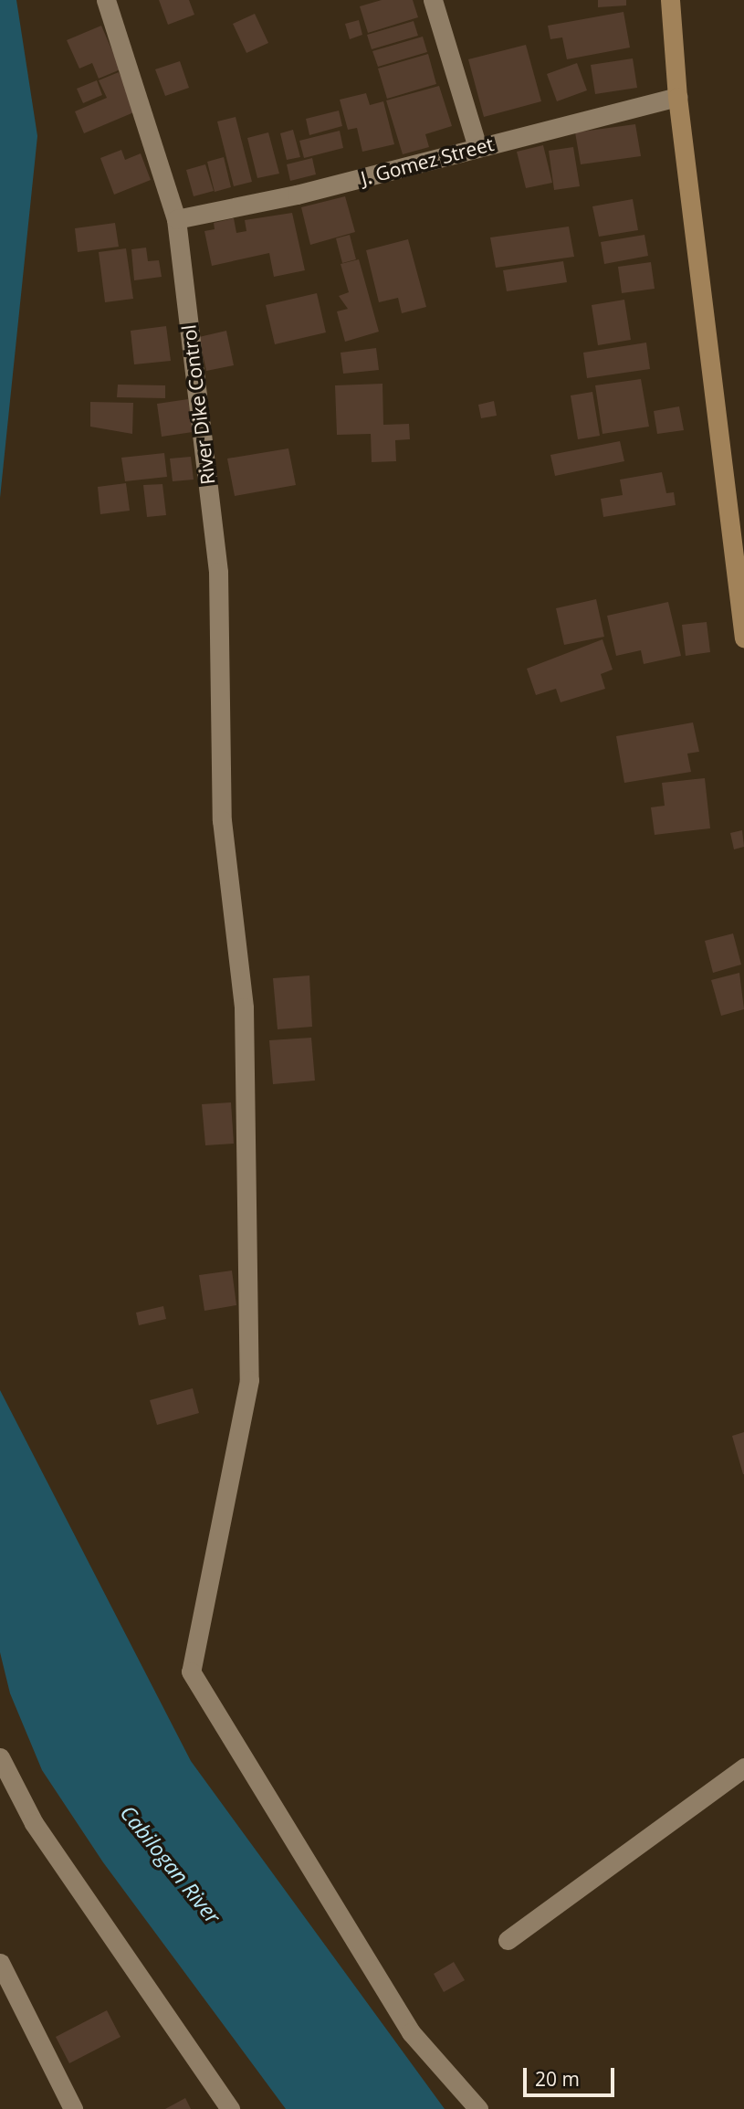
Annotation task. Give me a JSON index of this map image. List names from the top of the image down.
{
  "streets": {
    "street": ["J. Gomez Street", "River Dike Control"]
  },
  "crossings": [
    ["J. Gomez Street", "River Dike Control"]
  ],
  "water": ["Cabilogan River"],
  "scale_bar": "20 m"
}
